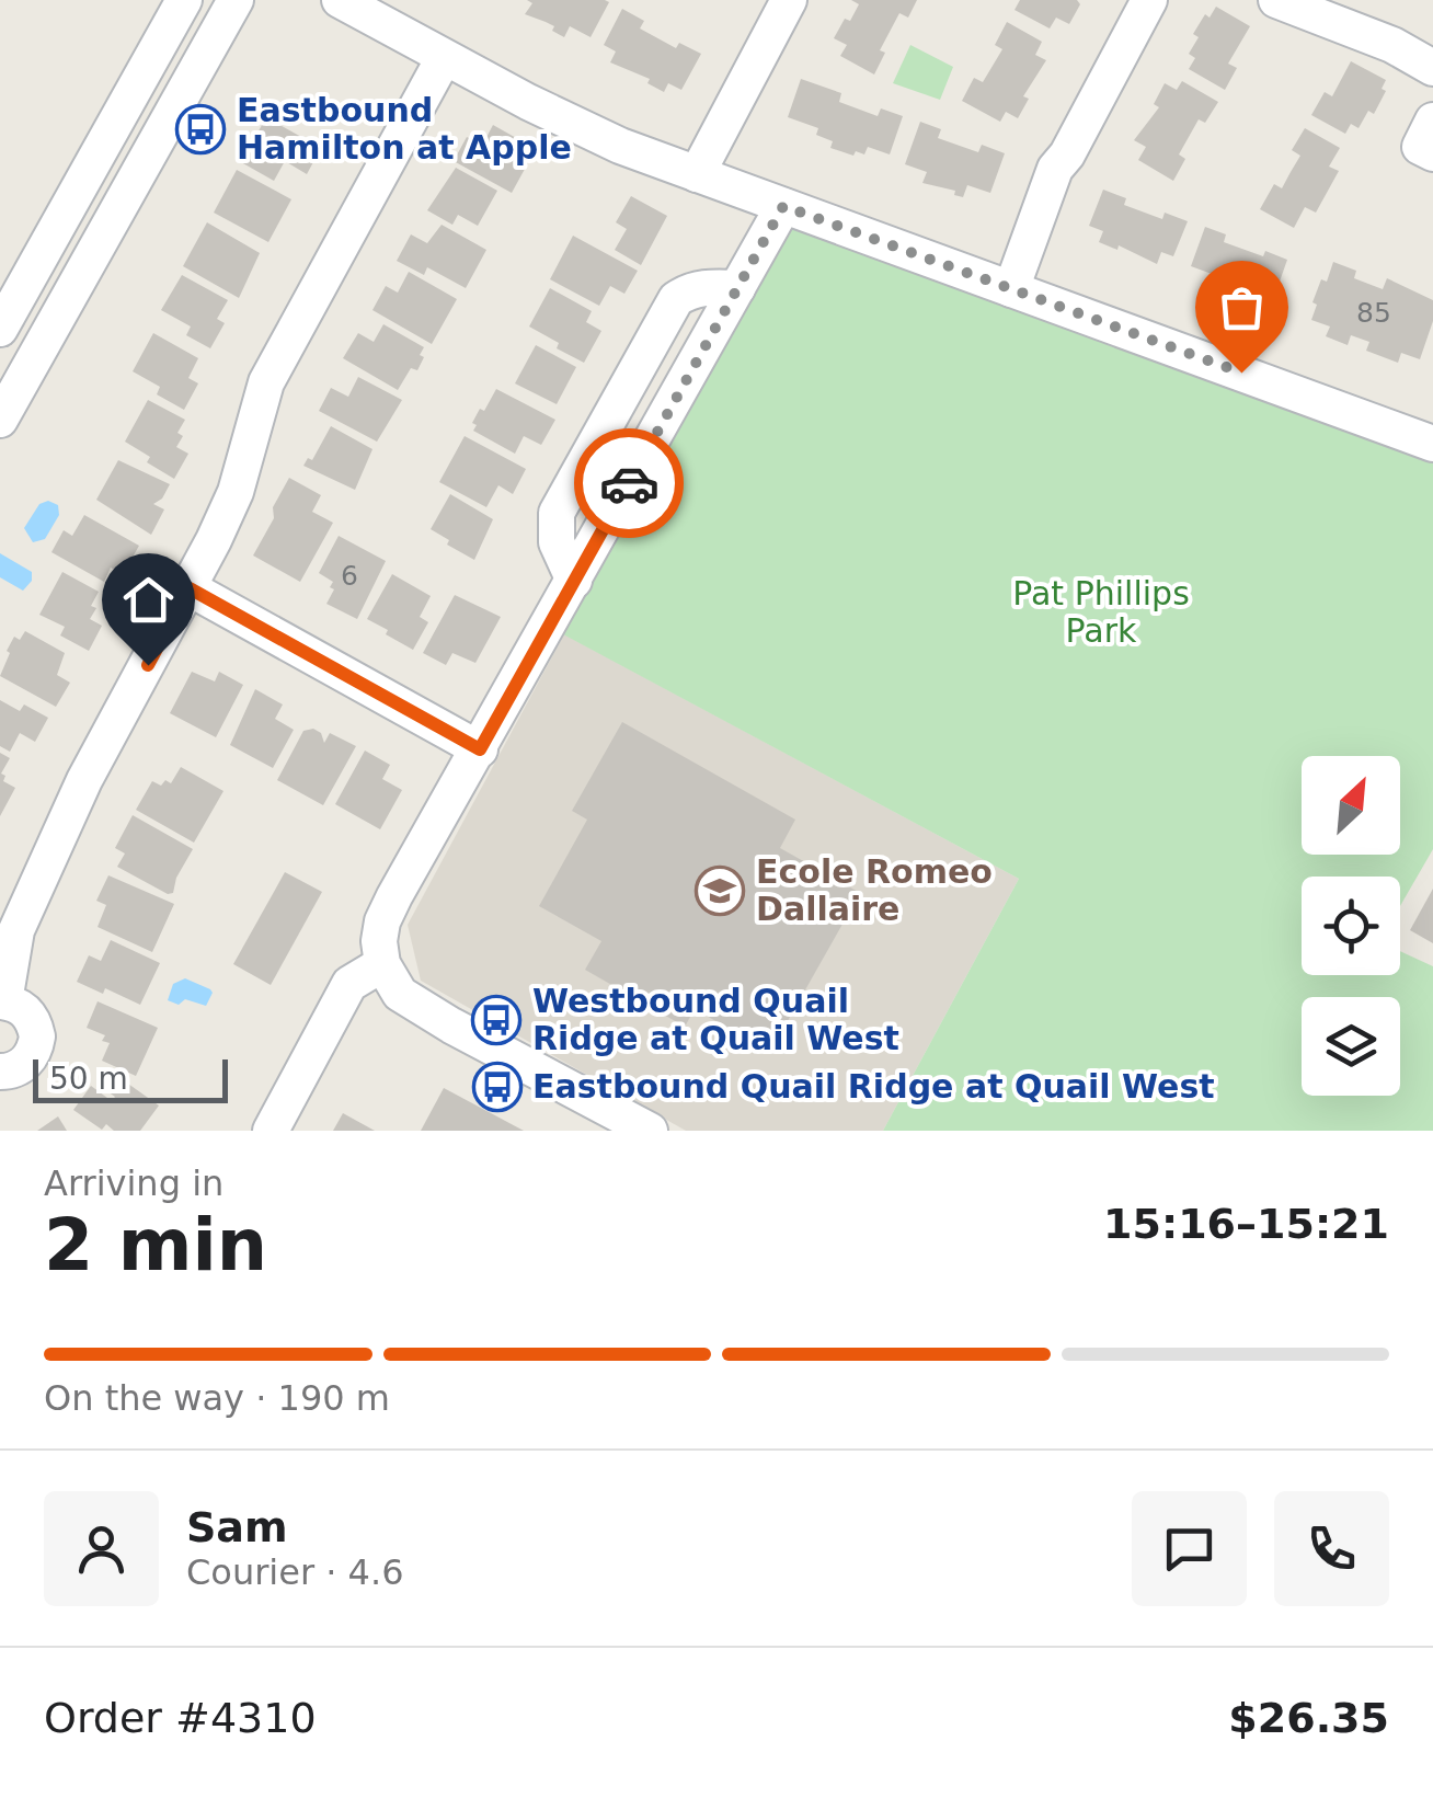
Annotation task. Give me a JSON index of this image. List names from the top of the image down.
{
  "parks": ["Pat Phillips Park"],
  "places": {
    "bus stop": ["Eastbound Hamilton at Apple", "Westbound Quail Ridge at Quail West", "Eastbound Quail Ridge at Quail West"],
    "school or university": ["Ecole Romeo Dallaire"]
  },
  "house_numbers": ["85", "6"],
  "scale_bar": "50 m",
  "north": "top right",
  "page": {
    "scale": "50 m",
    "heading": ["2 min", "Arriving in", "15:16–15:21"],
    "panel": [
      "Sam",
      "Courier · 4.6",
      "Order #4310",
      "$26.35"
    ],
    "bar": "On the way · 190 m"
  }
}
